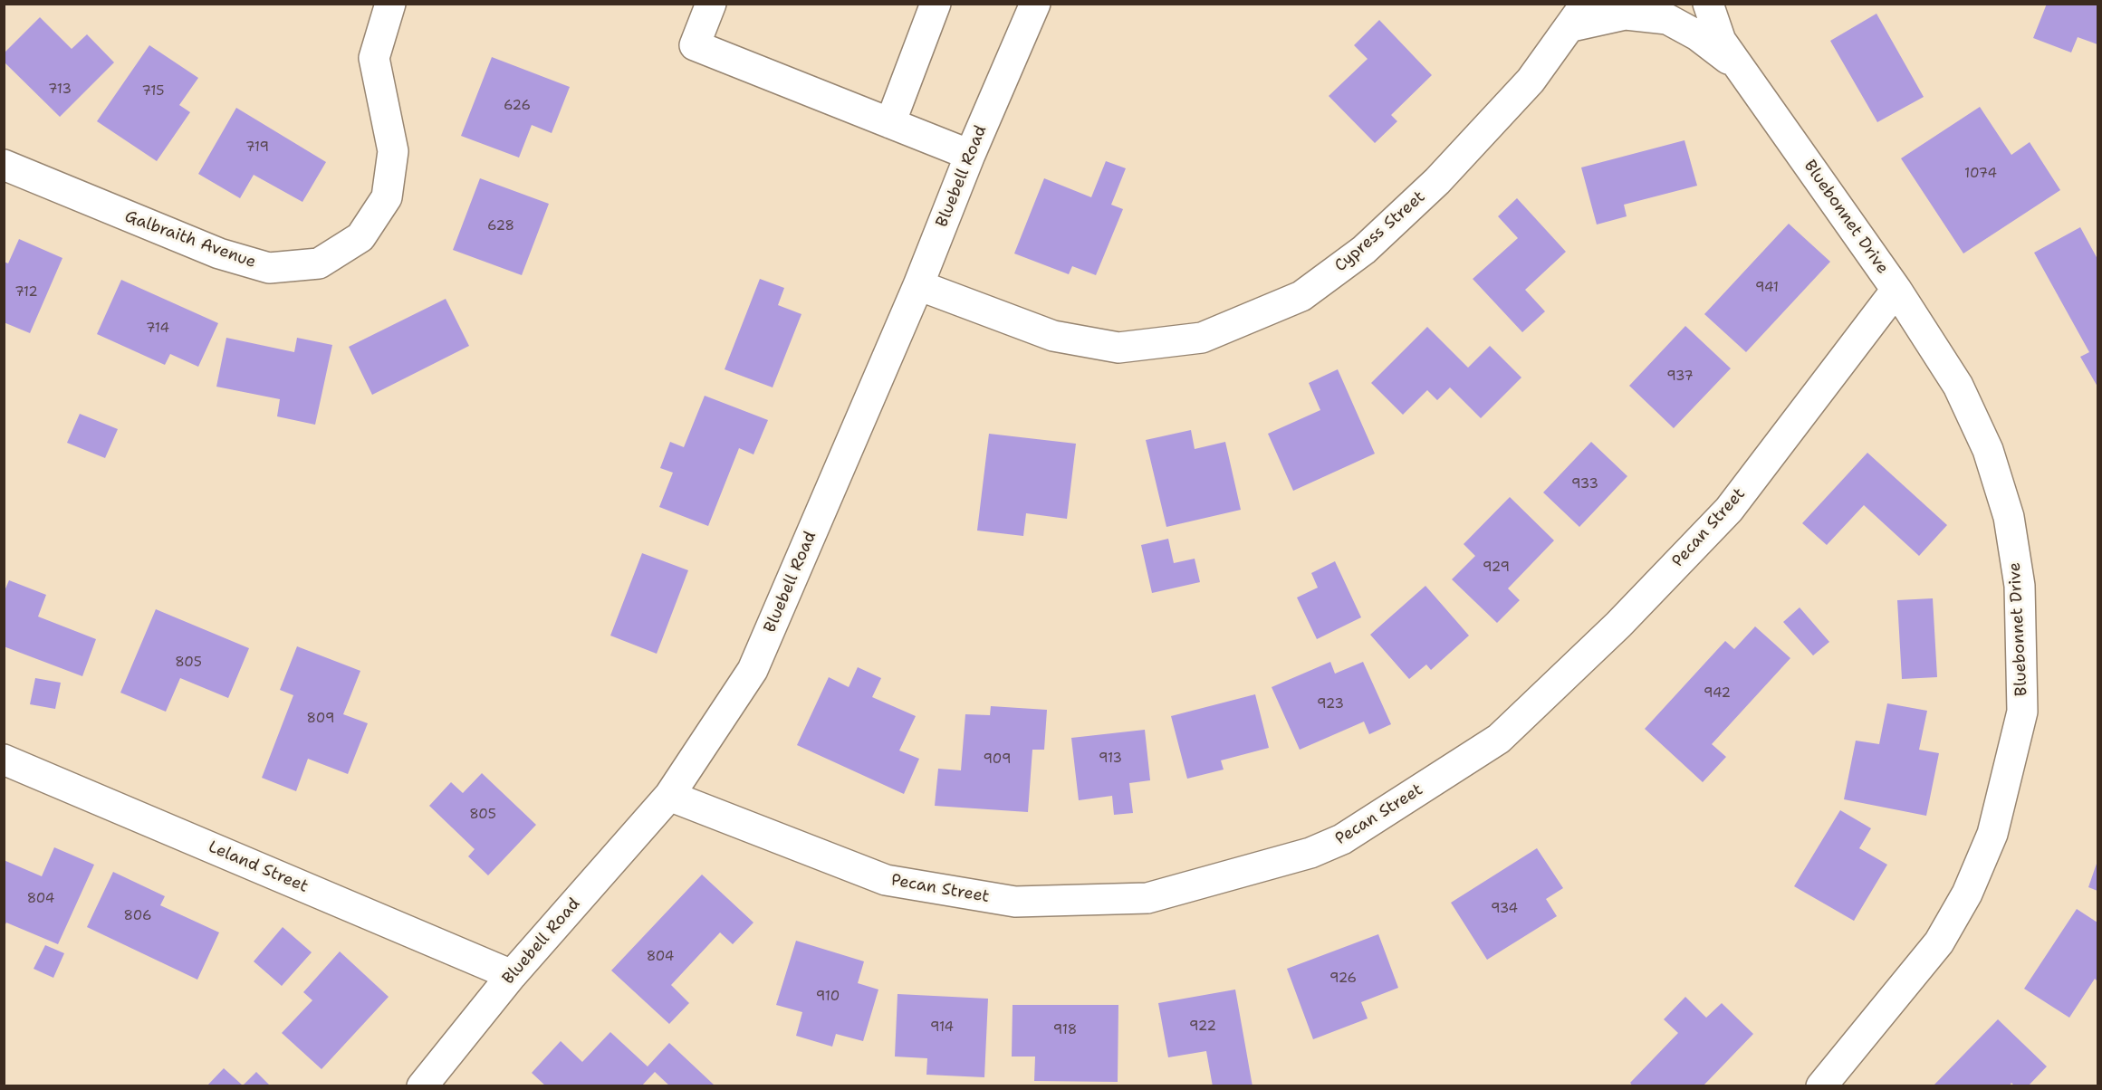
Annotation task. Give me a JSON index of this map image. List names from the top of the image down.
{
  "streets": {
    "street": [
      "Bluebell Road",
      "Bluebonnet Drive",
      "Cypress Street",
      "Galbraith Avenue",
      "Pecan Street",
      "Leland Street"
    ]
  },
  "crossings": [
    ["Bluebell Road", "Cypress Street"],
    ["Bluebell Road", "Pecan Street"],
    ["Bluebell Road", "Leland Street"],
    ["Bluebonnet Drive", "Pecan Street"]
  ],
  "house_numbers": [
    "713",
    "715",
    "626",
    "719",
    "1074",
    "628",
    "941",
    "712",
    "714",
    "937",
    "933",
    "929",
    "805",
    "942",
    "923",
    "809",
    "913",
    "909",
    "805",
    "804",
    "934",
    "806",
    "804",
    "926",
    "910",
    "922",
    "914",
    "918"
  ]
}
